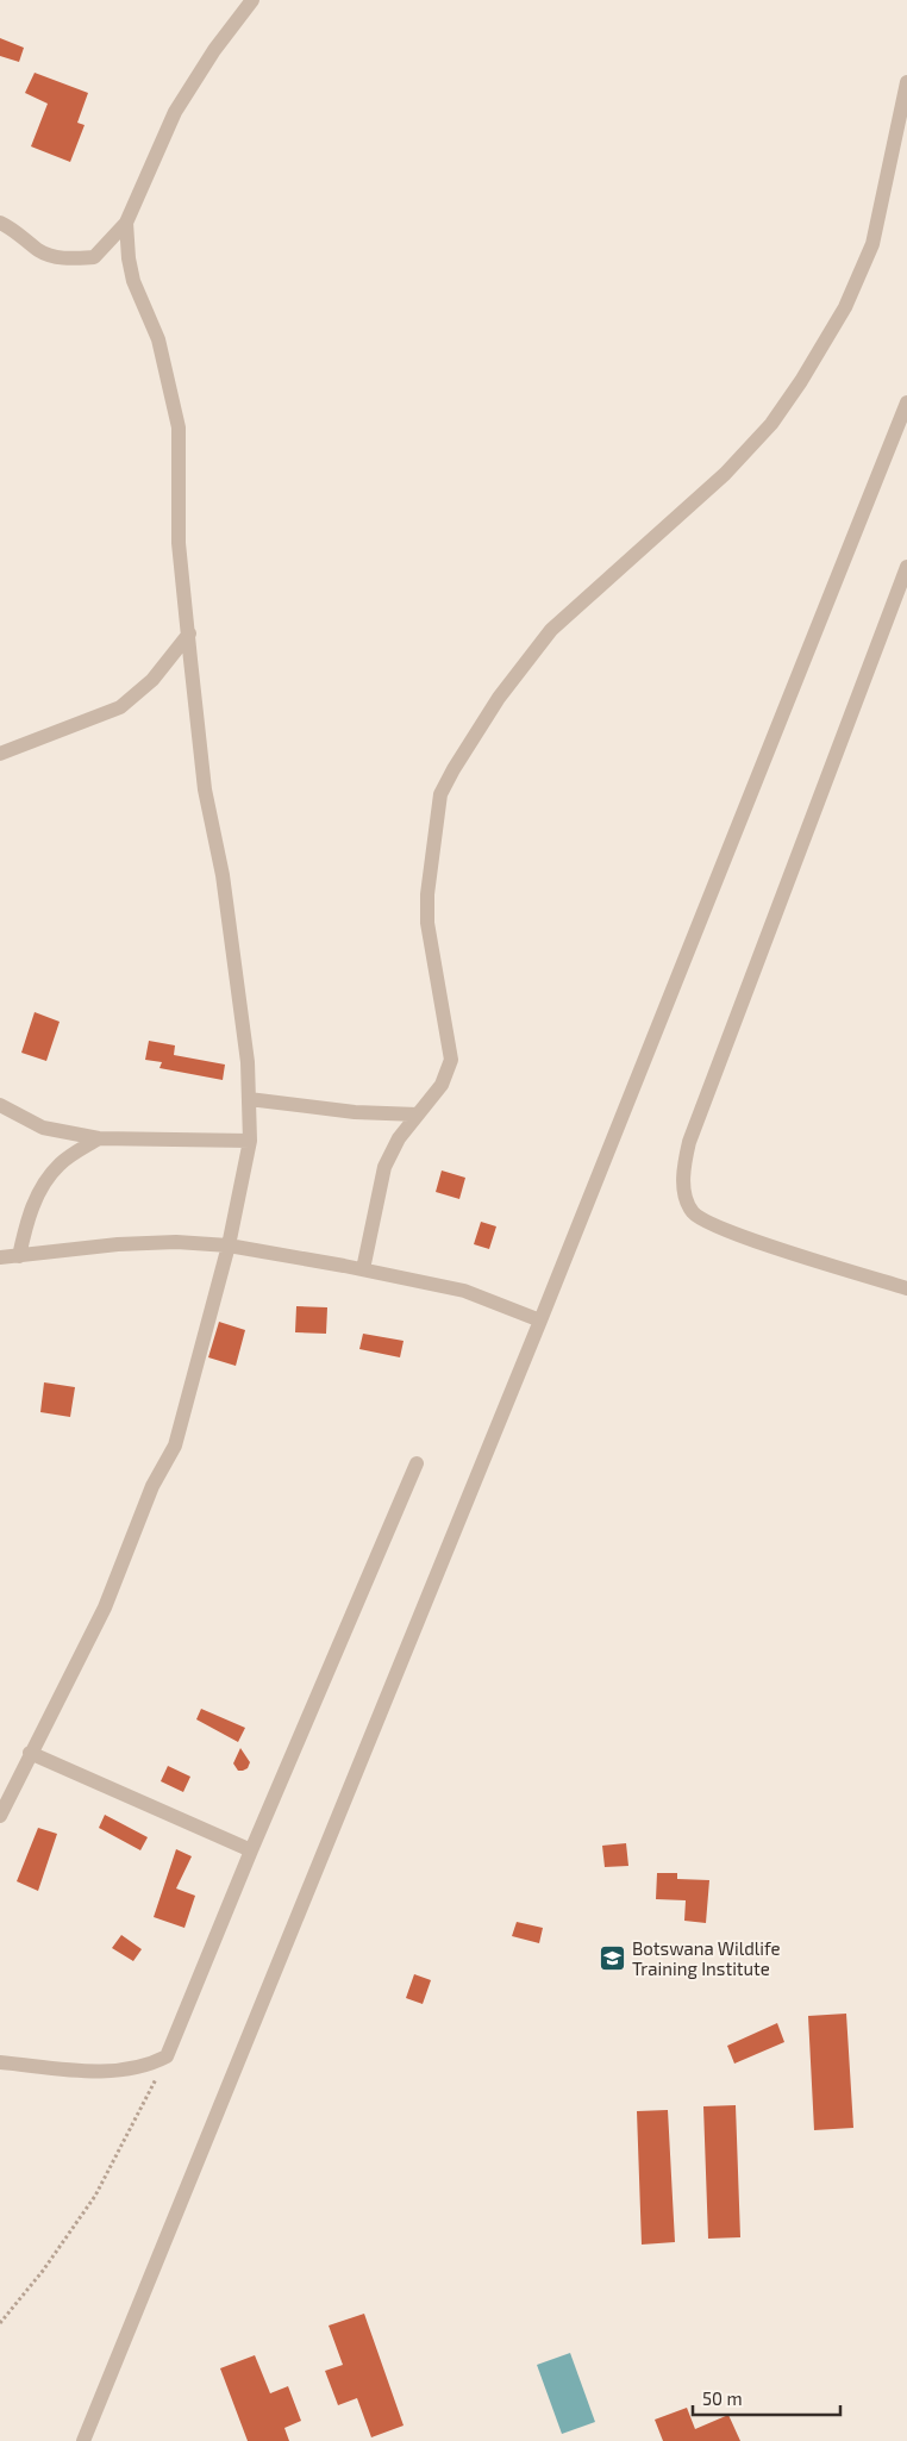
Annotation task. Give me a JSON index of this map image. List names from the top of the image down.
{
  "places": {
    "school or university": ["Botswana Wildlife Training Institute"]
  },
  "scale_bar": "50 m"
}
